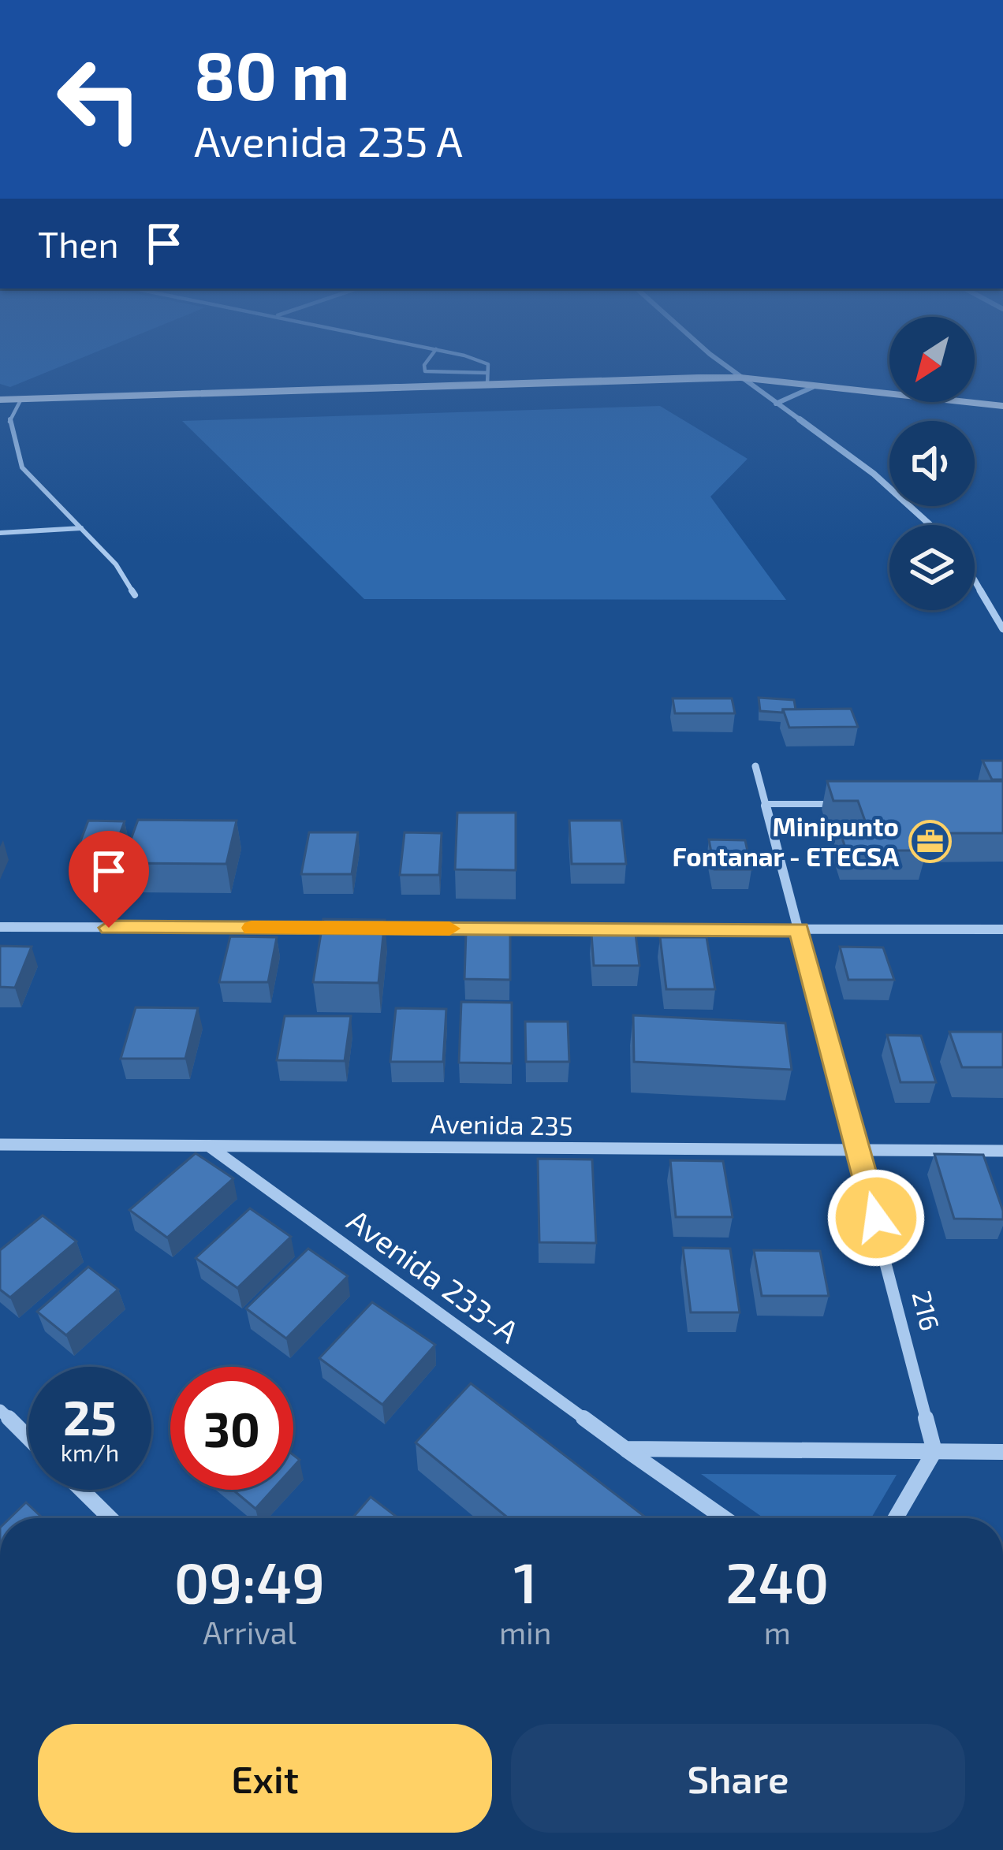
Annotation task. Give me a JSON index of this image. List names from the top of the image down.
{
  "streets": {
    "street": ["Avenida 235", "Avenida 233-A", "216"]
  },
  "crossings": [
    ["Avenida 235", "Avenida 233-A"],
    ["Avenida 235", "216"]
  ],
  "places": {
    "office": ["Minipunto Fontanar - ETECSA"]
  },
  "north": "bottom left",
  "page": {
    "turn": ["80 m", "Avenida 235 A"],
    "then": "Then",
    "speed": "25 km/h",
    "limit": "30",
    "eta": [
      "09:49",
      "Arrival",
      "1",
      "min",
      "240",
      "m"
    ],
    "buttons": ["Exit", "Share"]
  }
}
